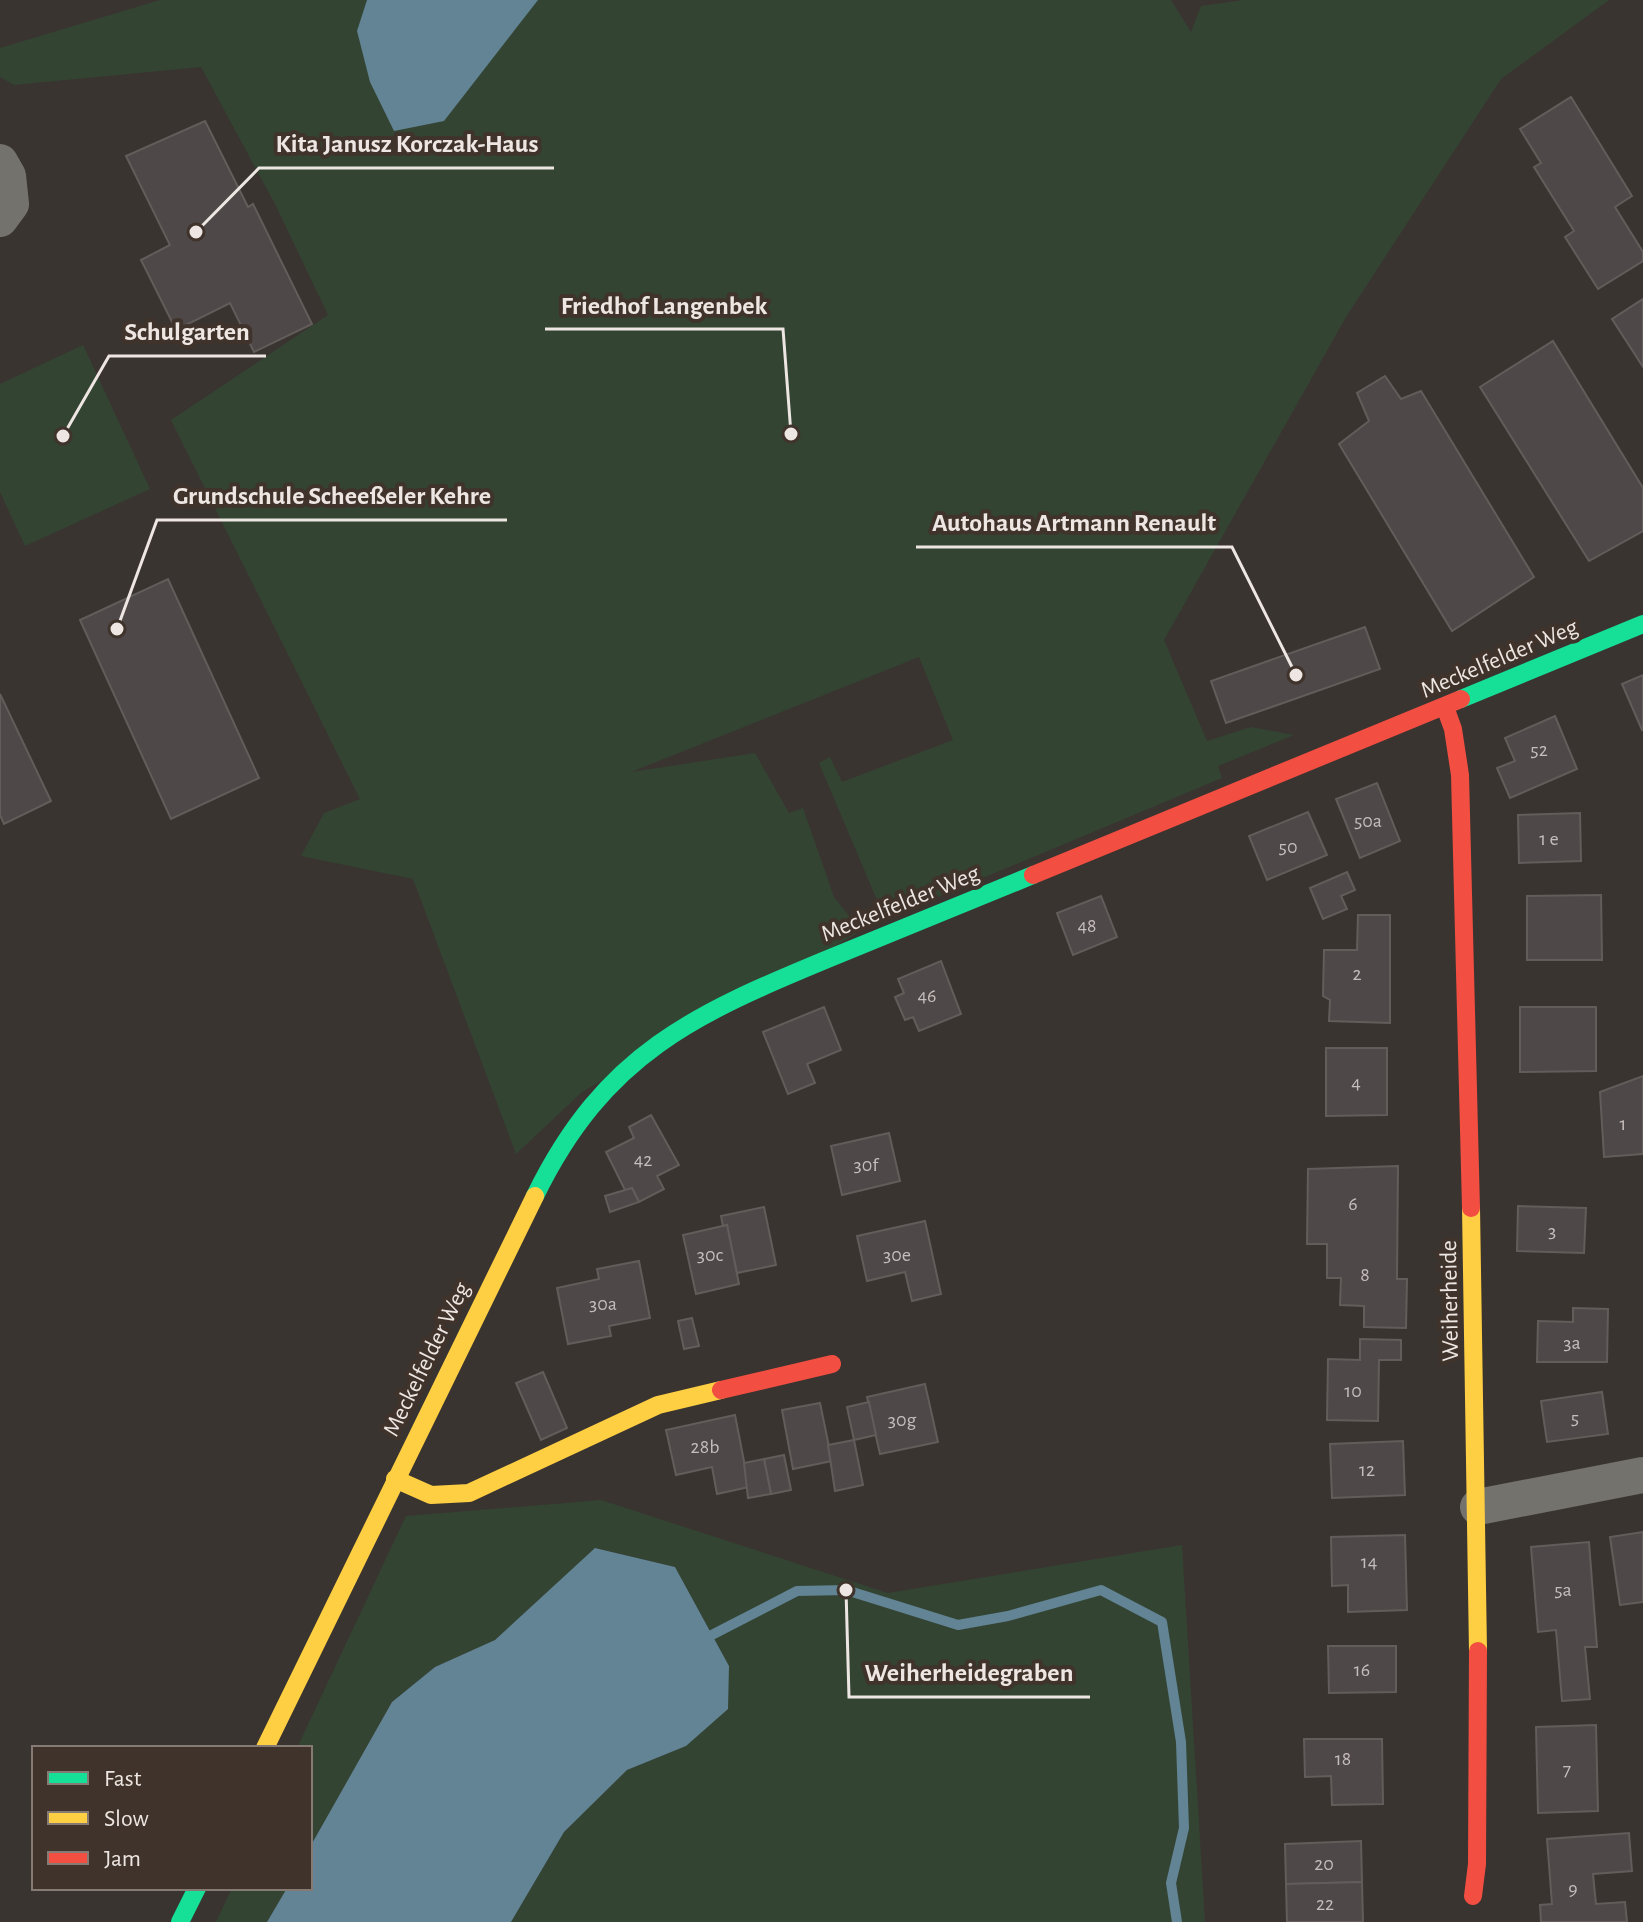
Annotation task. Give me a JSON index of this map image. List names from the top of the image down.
{
  "streets": {
    "main road": ["Meckelfelder Weg", "Weiherheide"]
  },
  "crossings": [
    ["Meckelfelder Weg", "Weiherheide"]
  ],
  "places": [
    "Kita Janusz Korczak-Haus",
    "Friedhof Langenbek",
    "Schulgarten",
    "Grundschule Scheeßeler Kehre",
    "Autohaus Artmann Renault",
    "Weiherheidegraben"
  ],
  "house_numbers": [
    "52",
    "50a",
    "1 e",
    "50",
    "48",
    "2",
    "46",
    "4",
    "1",
    "42",
    "30f",
    "6",
    "3",
    "30c",
    "30e",
    "8",
    "30a",
    "3a",
    "10",
    "5",
    "30g",
    "28b",
    "12",
    "14",
    "5a",
    "16",
    "18",
    "7",
    "20",
    "9",
    "22"
  ],
  "legend": ["Fast", "Slow", "Jam"]
}
